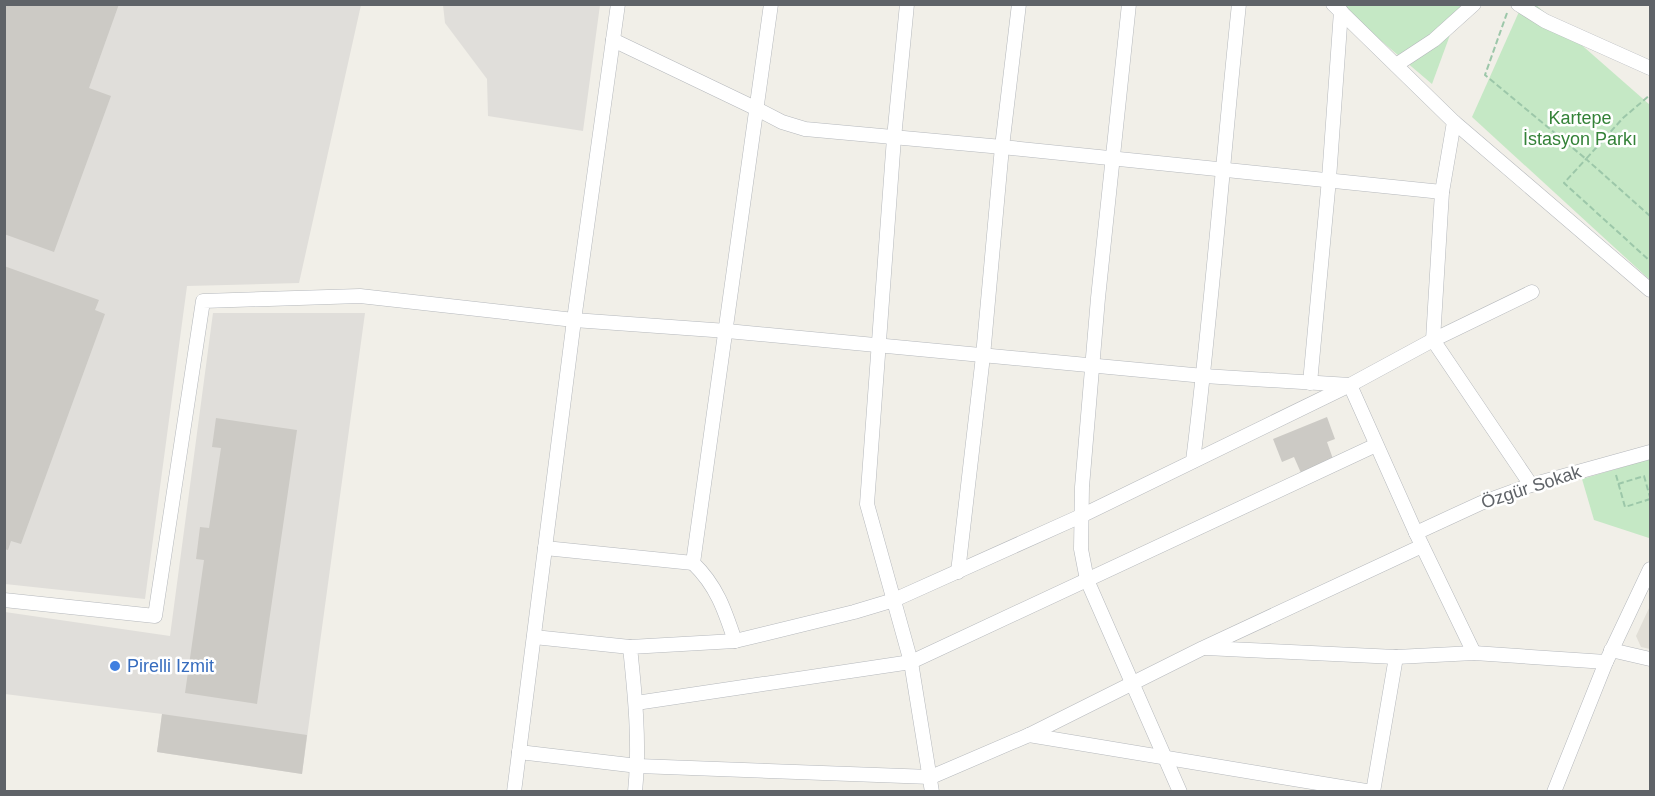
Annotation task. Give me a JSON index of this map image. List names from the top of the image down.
{
  "streets": {
    "street": ["Özgür Sokak"]
  },
  "parks": ["Kartepe İstasyon Parkı"],
  "places": ["Pirelli Izmit"]
}
